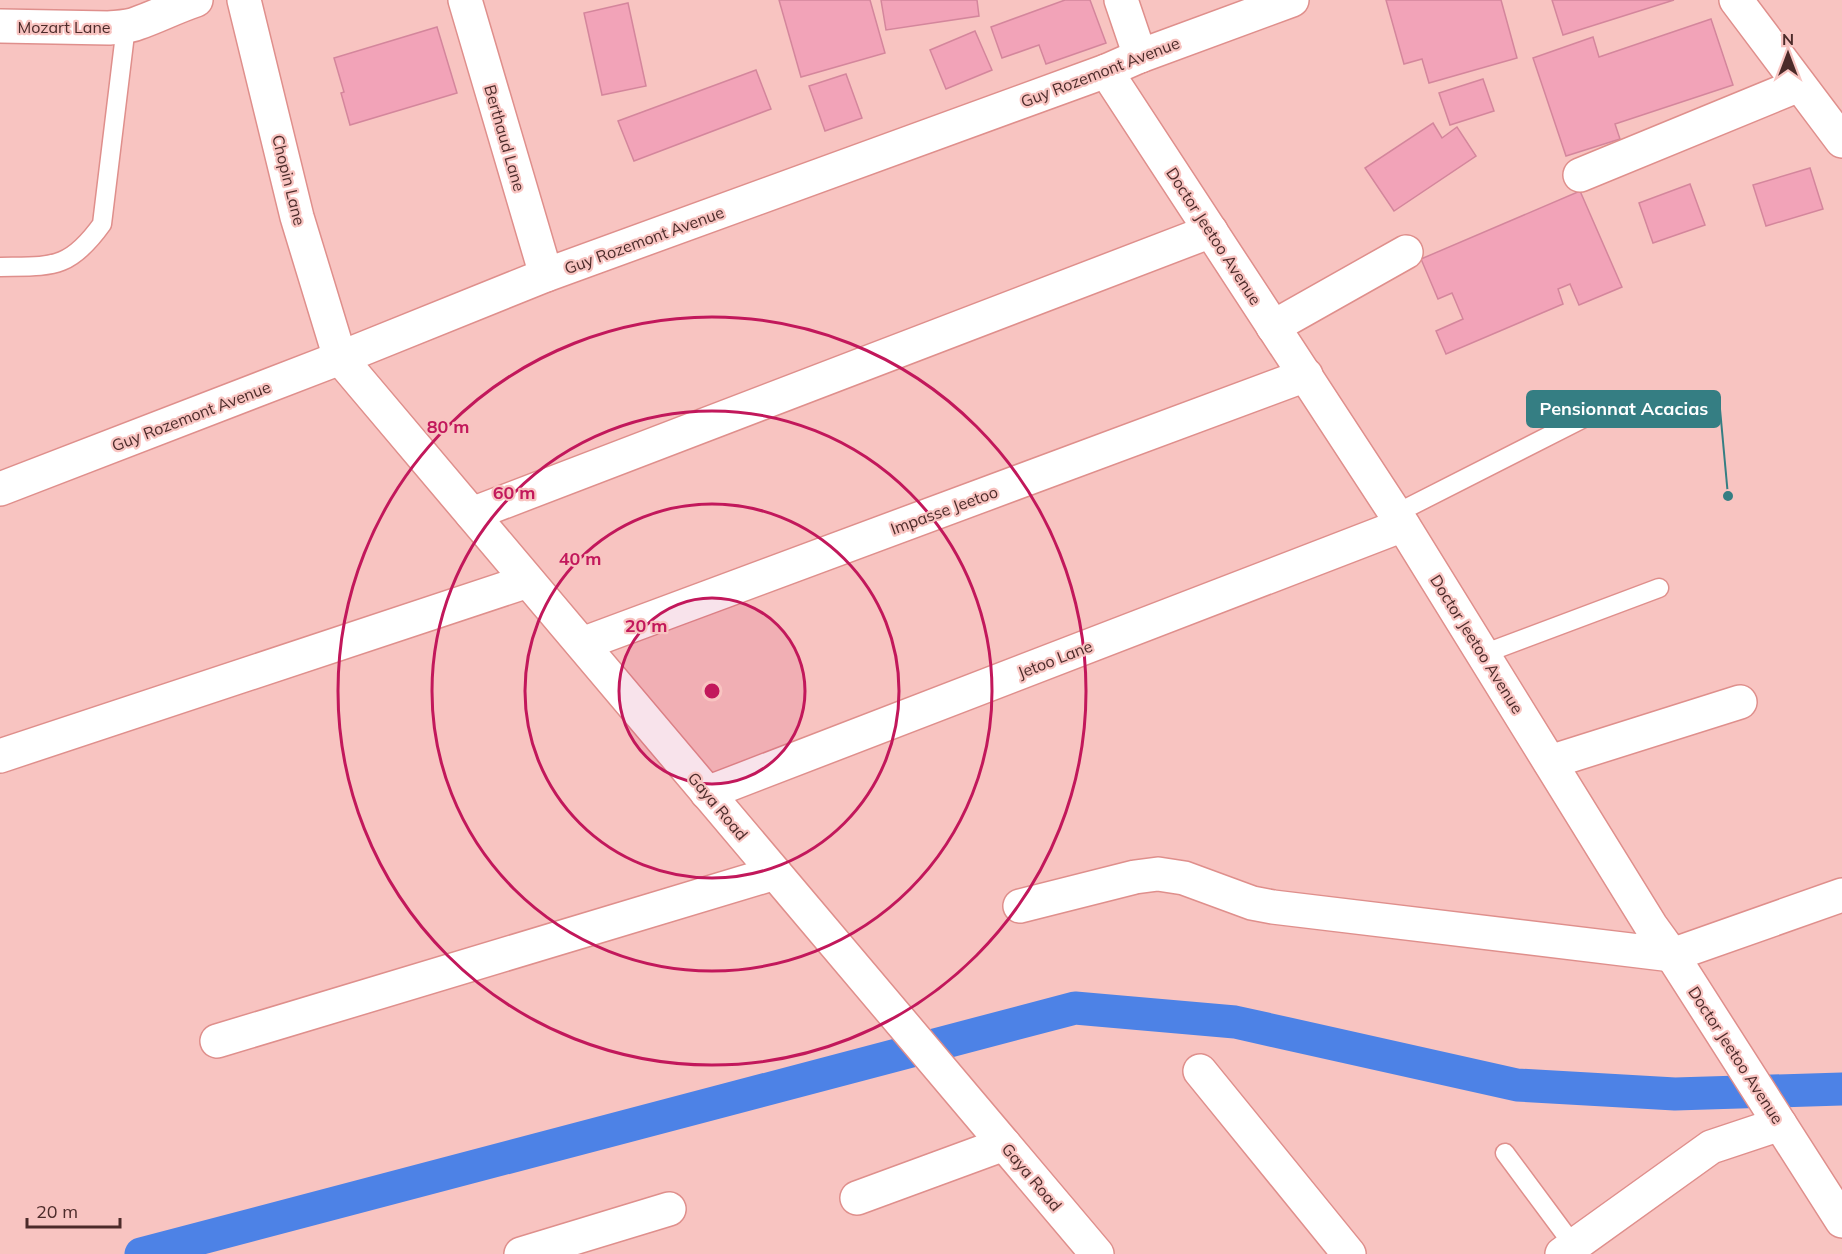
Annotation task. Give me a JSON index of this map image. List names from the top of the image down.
{
  "streets": {
    "street": [
      "Mozart Lane",
      "Guy Rozemont Avenue",
      "Berthaud Lane",
      "Chopin Lane",
      "Doctor Jeetoo Avenue",
      "Impasse Jeetoo",
      "Jetoo Lane",
      "Gaya Road"
    ]
  },
  "crossings": [
    ["Guy Rozemont Avenue", "Berthaud Lane"],
    ["Guy Rozemont Avenue", "Chopin Lane"],
    ["Guy Rozemont Avenue", "Doctor Jeetoo Avenue"],
    ["Guy Rozemont Avenue", "Gaya Road"],
    ["Chopin Lane", "Gaya Road"],
    ["Doctor Jeetoo Avenue", "Impasse Jeetoo"],
    ["Doctor Jeetoo Avenue", "Jetoo Lane"],
    ["Impasse Jeetoo", "Gaya Road"],
    ["Jetoo Lane", "Gaya Road"]
  ],
  "places": ["Pensionnat Acacias"],
  "scale_bar": "20 m",
  "north": "top",
  "rings": [
    "80 m",
    "60 m",
    "40 m",
    "20 m"
  ]
}
